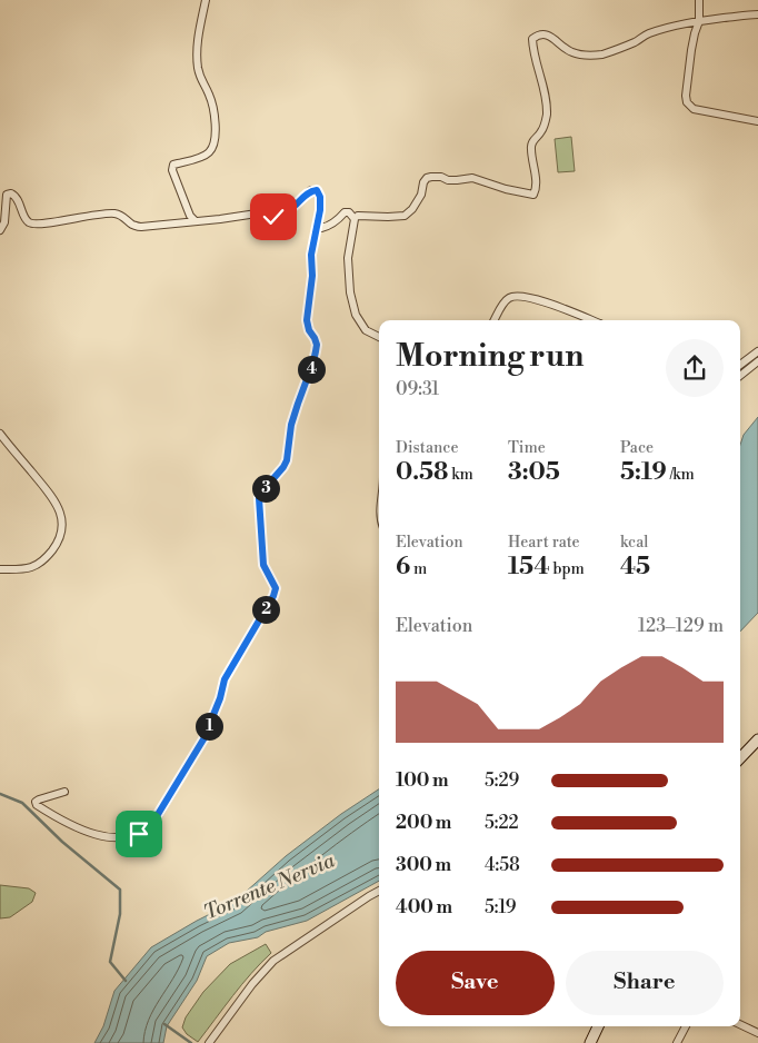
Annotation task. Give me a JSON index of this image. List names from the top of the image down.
{
  "water": ["Torrente Nervia"],
  "page": {
    "heading": ["Morning run", "09:31"],
    "pins": [
      "4",
      "3",
      "2",
      "1"
    ],
    "stats": [
      ["Distance", "0.58 km"],
      ["Time", "3:05"],
      ["Pace", "5:19 /km"],
      ["Elevation", "6 m"],
      ["Heart rate", "154 bpm"],
      ["kcal", "45"]
    ],
    "chart": ["Elevation", "123–129 m"],
    "list": [
      {
        "name": "100 m",
        "note": "5:29"
      },
      {
        "name": "200 m",
        "note": "5:22"
      },
      {
        "name": "300 m",
        "note": "4:58"
      },
      {
        "name": "400 m",
        "note": "5:19"
      }
    ],
    "buttons": ["Save", "Share"]
  }
}
